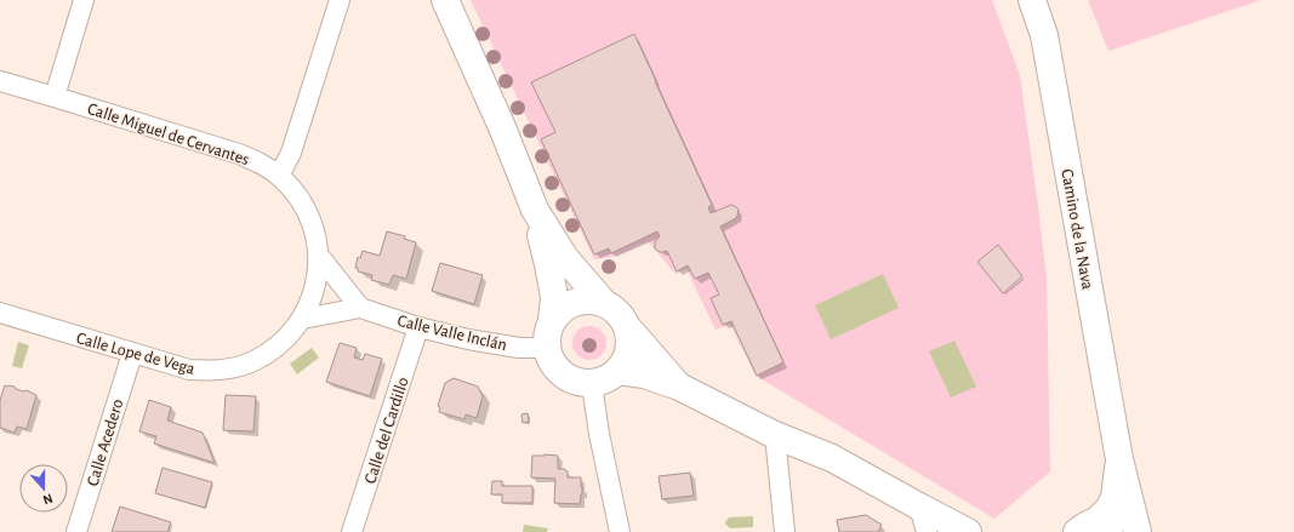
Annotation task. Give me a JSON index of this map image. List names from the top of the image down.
{
  "streets": {
    "street": [
      "Calle Miguel de Cervantes",
      "Camino de la Nava",
      "Calle Valle Inclán",
      "Calle Lope de Vega",
      "Calle del Cardillo",
      "Calle Acedero"
    ]
  },
  "crossings": [
    ["Calle Miguel de Cervantes", "Calle Lope de Vega"],
    ["Calle Valle Inclán", "Calle Lope de Vega"],
    ["Calle Valle Inclán", "Calle del Cardillo"],
    ["Calle Lope de Vega", "Calle Acedero"]
  ],
  "north": "bottom"
}
